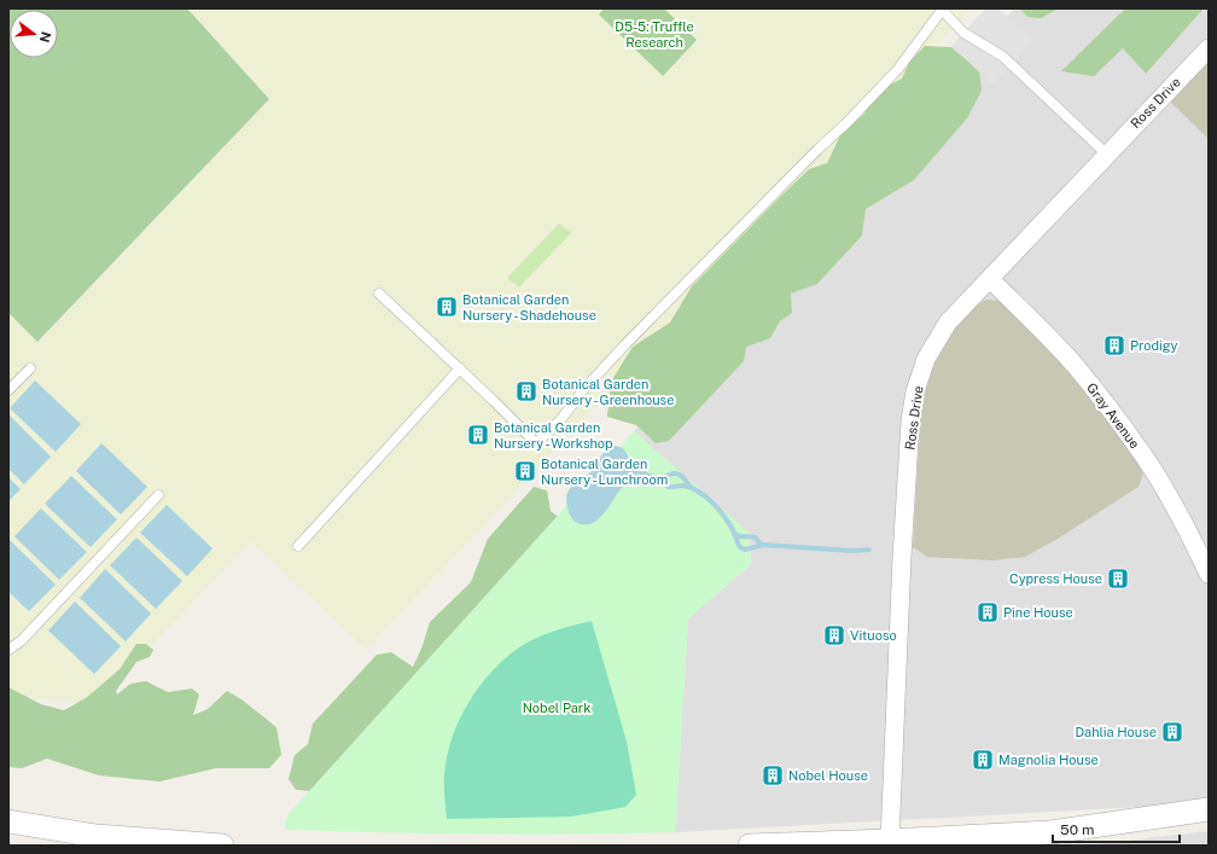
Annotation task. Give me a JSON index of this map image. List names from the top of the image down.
{
  "streets": {
    "street": ["Ross Drive", "Gray Avenue"]
  },
  "crossings": [
    ["Ross Drive", "Gray Avenue"]
  ],
  "parks": ["D5-5: Truffle Research", "Nobel Park"],
  "places": {
    "building": [
      "Botanical Garden Nursery - Shadehouse",
      "Prodigy",
      "Botanical Garden Nursery - Greenhouse",
      "Botanical Garden Nursery - Workshop",
      "Botanical Garden Nursery - Lunchroom",
      "Cypress House",
      "Pine House",
      "Vituoso",
      "Dahlia House",
      "Magnolia House",
      "Nobel House"
    ]
  },
  "scale_bar": "50 m",
  "north": "right"
}
